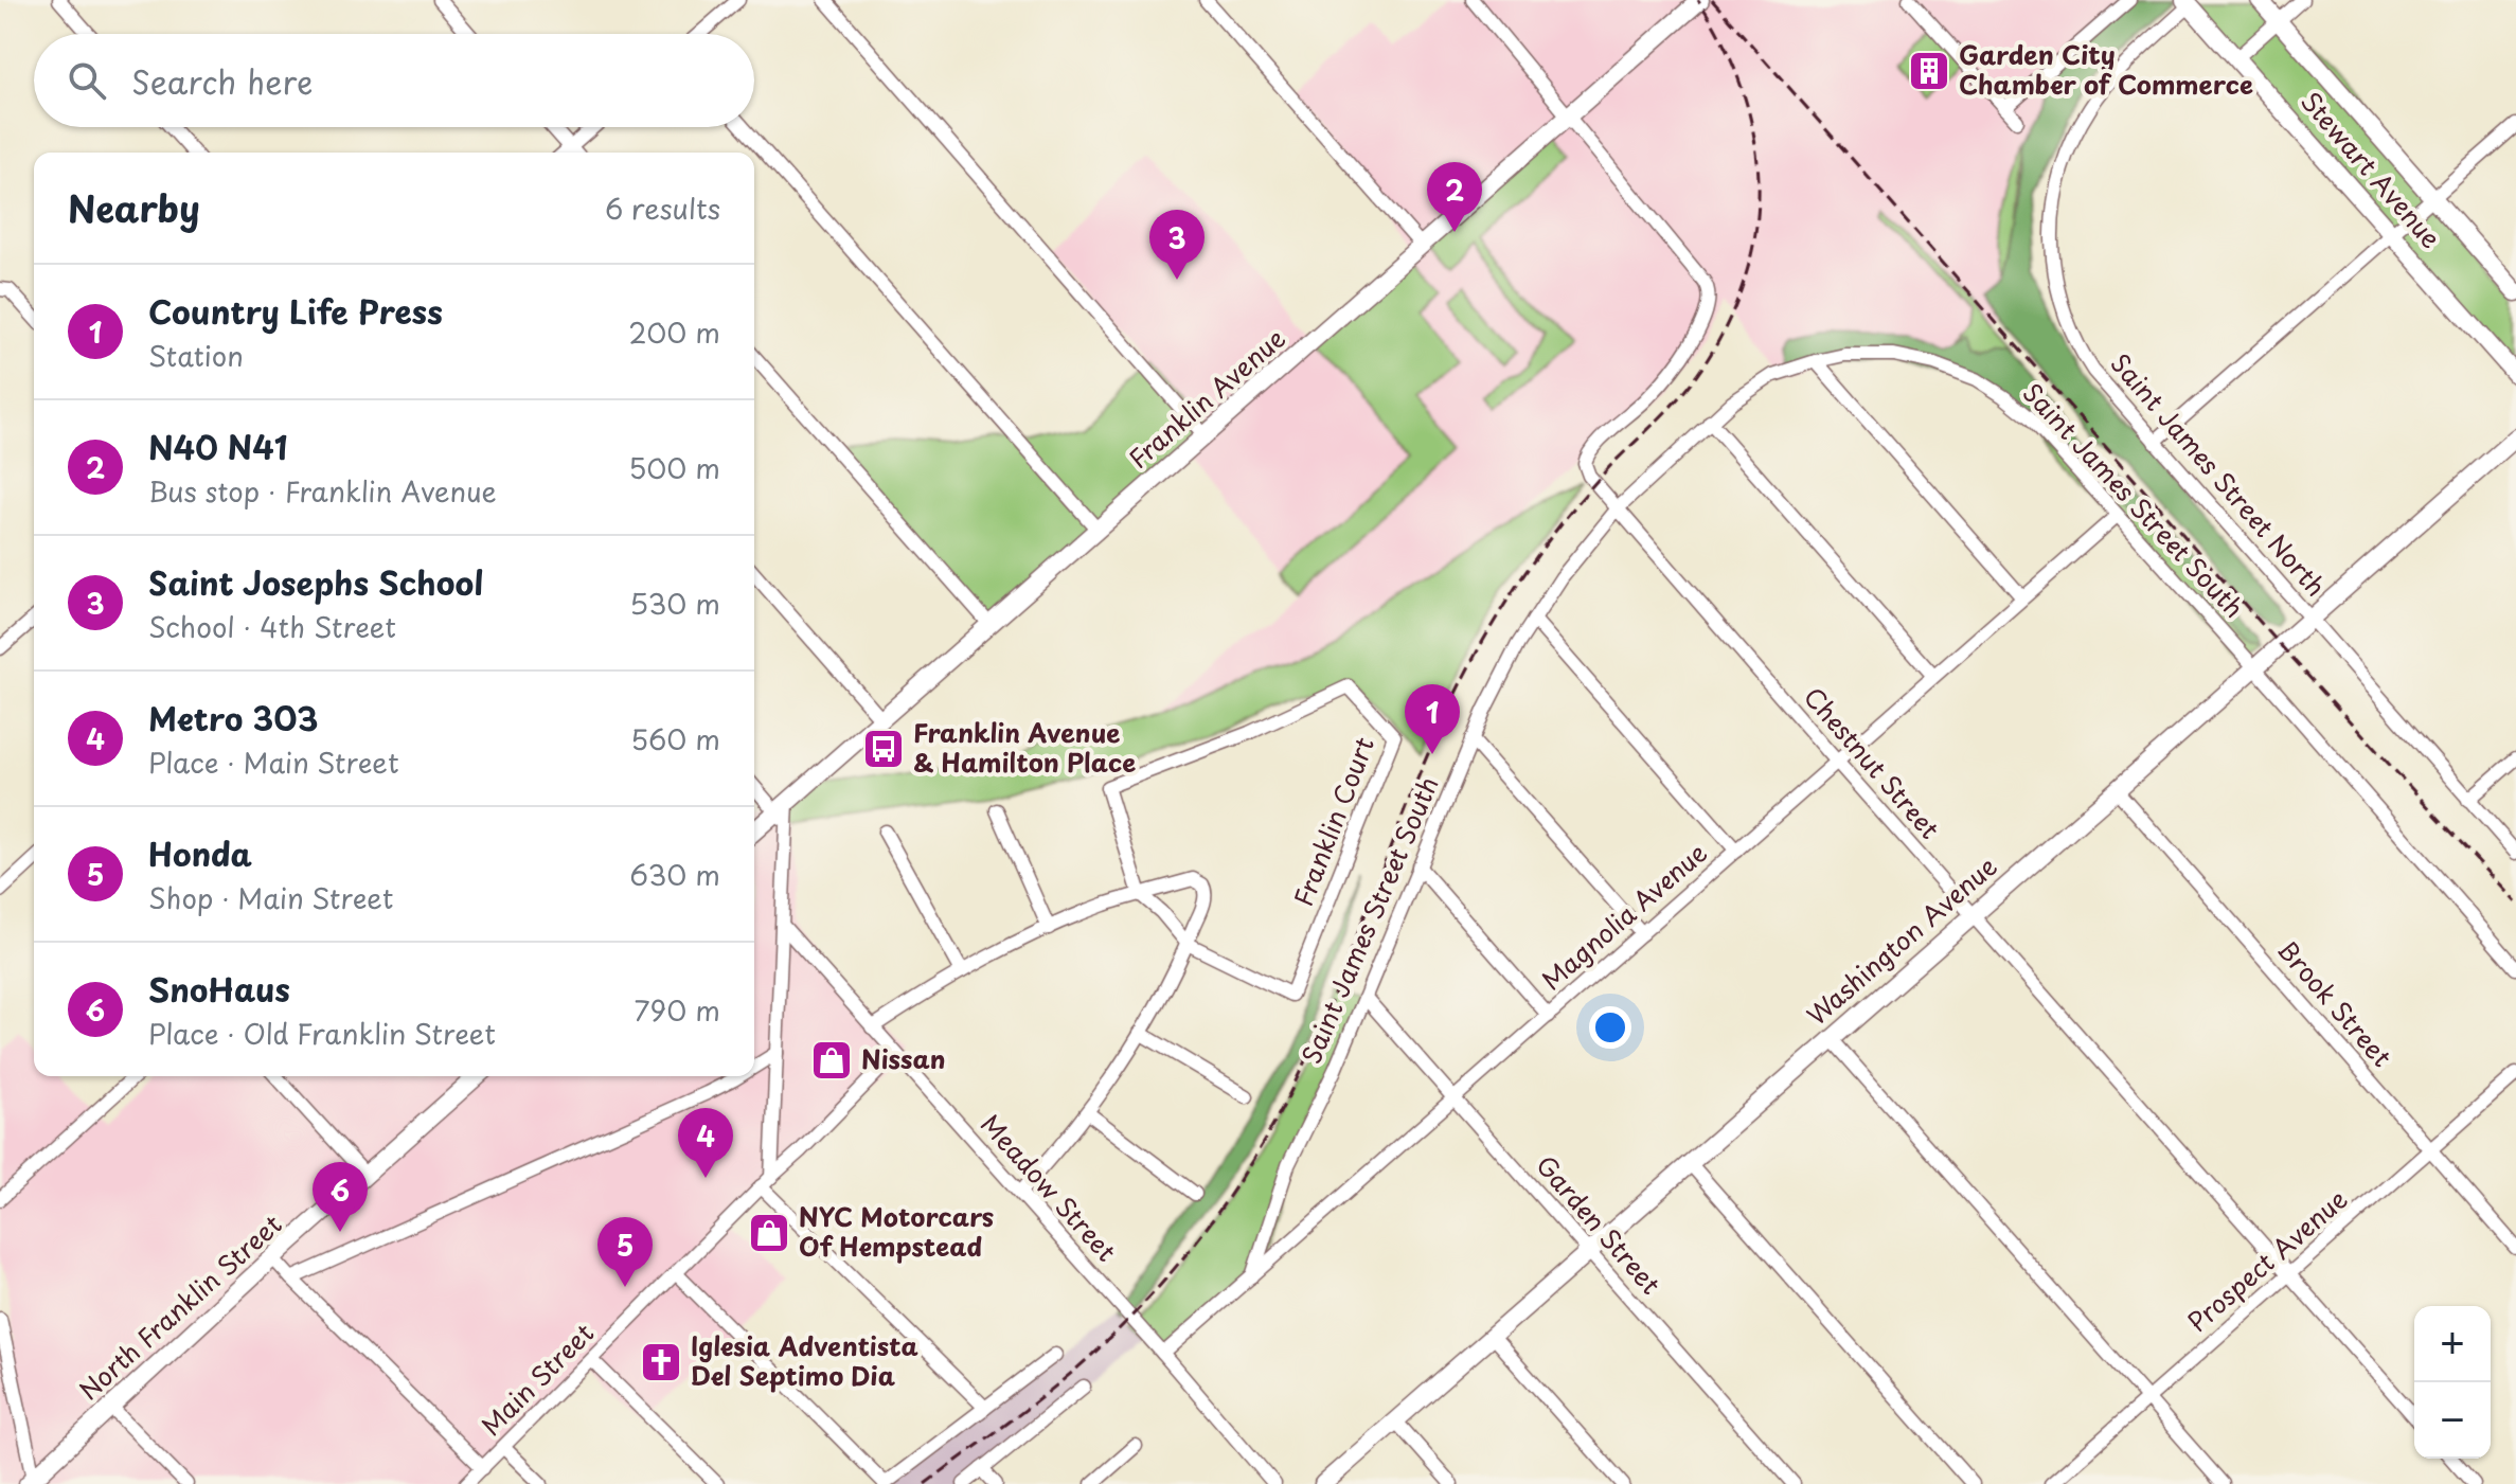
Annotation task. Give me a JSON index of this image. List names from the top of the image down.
{
  "streets": {
    "main road": [
      "Stewart Avenue",
      "Franklin Avenue",
      "Washington Avenue",
      "North Franklin Street"
    ],
    "street": [
      "Saint James Street North",
      "Saint James Street South",
      "Chestnut Street",
      "Franklin Court",
      "Magnolia Avenue",
      "Brook Street",
      "Meadow Street",
      "Garden Street",
      "Prospect Avenue",
      "Main Street"
    ]
  },
  "crossings": [
    ["Stewart Avenue", "Saint James Street North"],
    ["Franklin Avenue", "Chestnut Street"],
    ["Saint James Street North", "Washington Avenue"],
    ["Saint James Street South", "Chestnut Street"],
    ["Saint James Street South", "Magnolia Avenue"],
    ["Saint James Street South", "Washington Avenue"],
    ["Saint James Street South", "Garden Street"],
    ["Chestnut Street", "Magnolia Avenue"],
    ["Chestnut Street", "Washington Avenue"],
    ["Chestnut Street", "Prospect Avenue"],
    ["Magnolia Avenue", "Meadow Street"],
    ["Magnolia Avenue", "Garden Street"],
    ["Washington Avenue", "Brook Street"],
    ["Washington Avenue", "Garden Street"],
    ["Brook Street", "Prospect Avenue"],
    ["Meadow Street", "Main Street"]
  ],
  "places": {
    "building": ["Garden City Chamber of Commerce"],
    "bus stop": ["Franklin Avenue & Hamilton Place"],
    "shop": ["Nissan", "NYC Motorcars Of Hempstead"],
    "church": ["Iglesia Adventista Del Septimo Dia"]
  },
  "page": {
    "search": "Search here",
    "heading": ["Nearby", "6 results"],
    "pins": [
      "2",
      "3",
      "1",
      "4",
      "6",
      "5"
    ],
    "list": [
      {
        "mark": "1",
        "name": "Country Life Press",
        "note": "Station",
        "value": "200 m"
      },
      {
        "mark": "2",
        "name": "N40 N41",
        "note": "Bus stop · Franklin Avenue",
        "value": "500 m"
      },
      {
        "mark": "3",
        "name": "Saint Josephs School",
        "note": "School · 4th Street",
        "value": "530 m"
      },
      {
        "mark": "4",
        "name": "Metro 303",
        "note": "Place · Main Street",
        "value": "560 m"
      },
      {
        "mark": "5",
        "name": "Honda",
        "note": "Shop · Main Street",
        "value": "630 m"
      },
      {
        "mark": "6",
        "name": "SnoHaus",
        "note": "Place · Old Franklin Street",
        "value": "790 m"
      }
    ],
    "map_buttons": ["+", "−"]
  }
}
